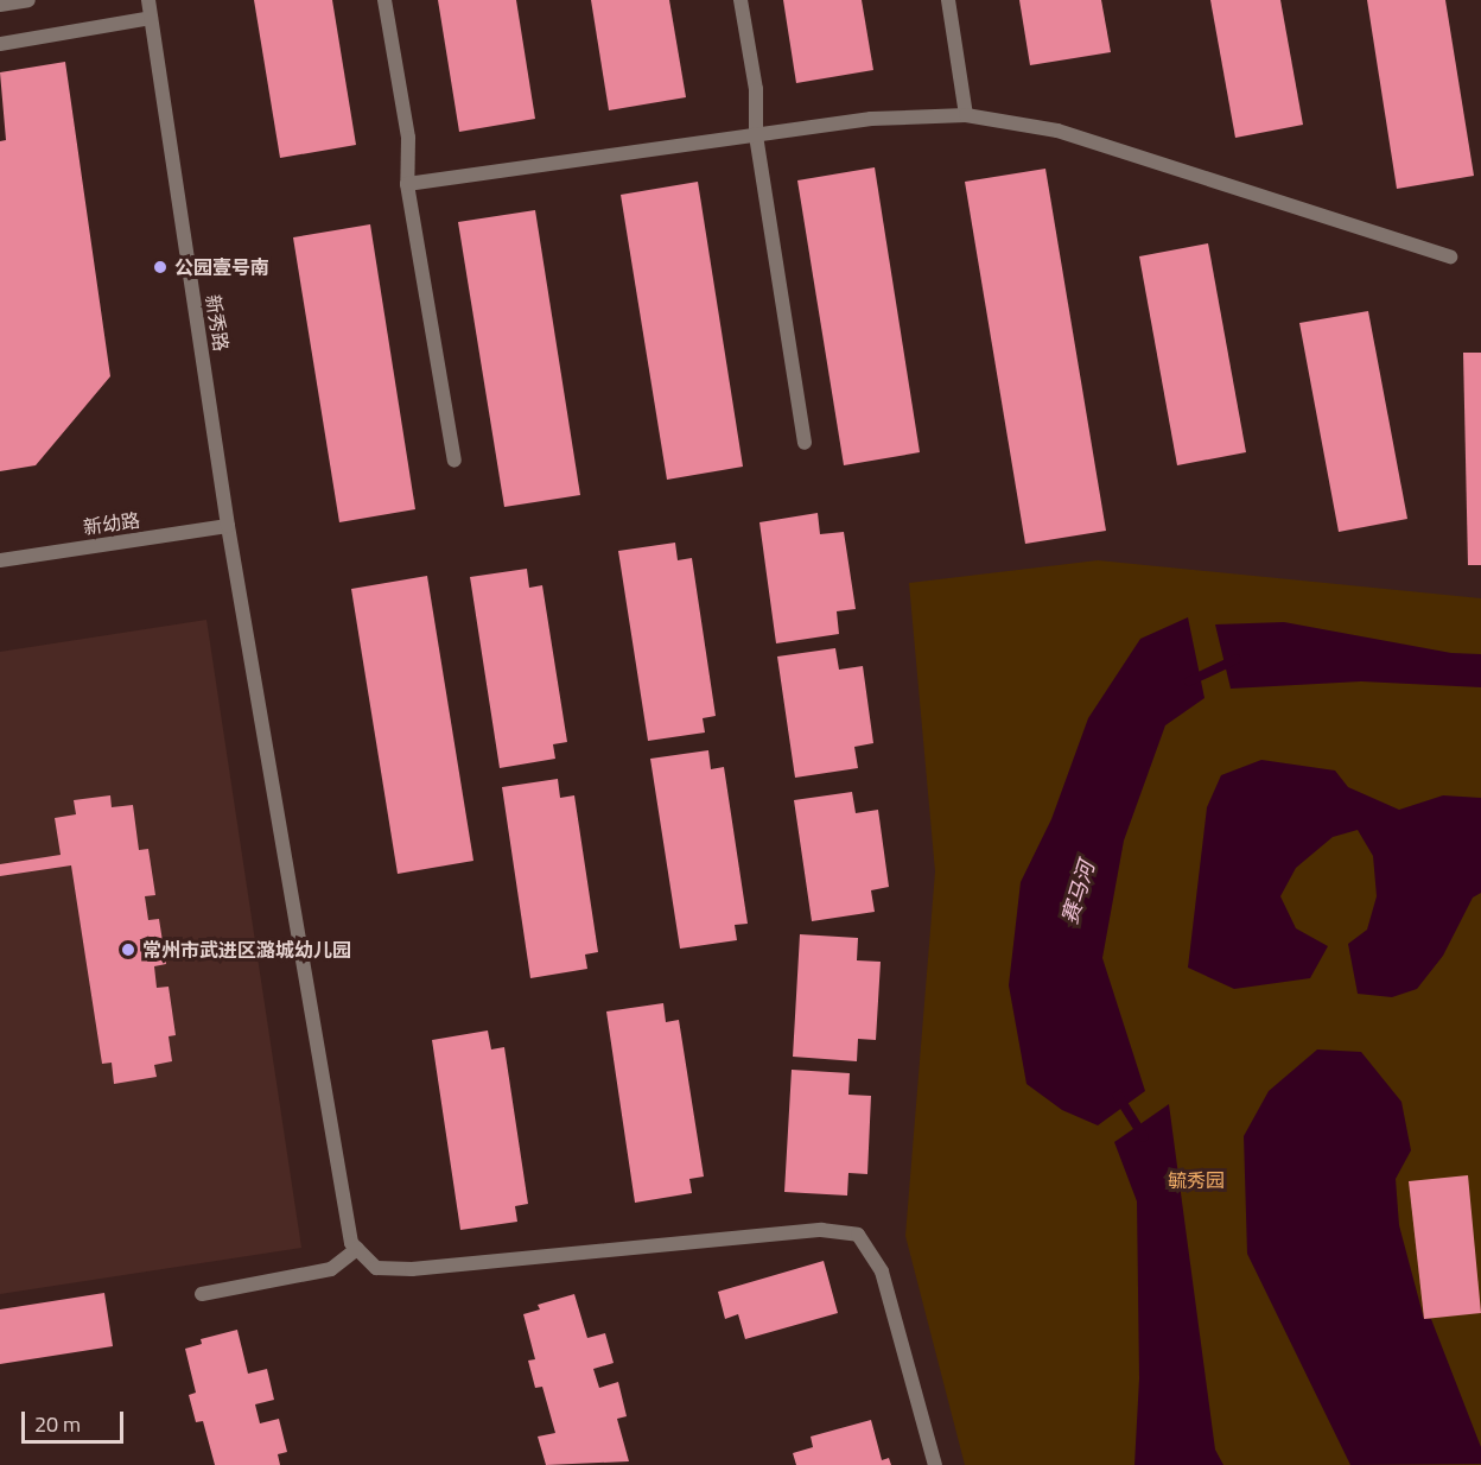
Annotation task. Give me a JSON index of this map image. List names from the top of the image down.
{
  "streets": {
    "street": ["新秀路", "新幼路"]
  },
  "crossings": [
    ["新秀路", "新幼路"]
  ],
  "water": ["赛马河"],
  "parks": ["毓秀园"],
  "places": ["公园壹号南", "常州市武进区潞城幼儿园"],
  "scale_bar": "20 m"
}
